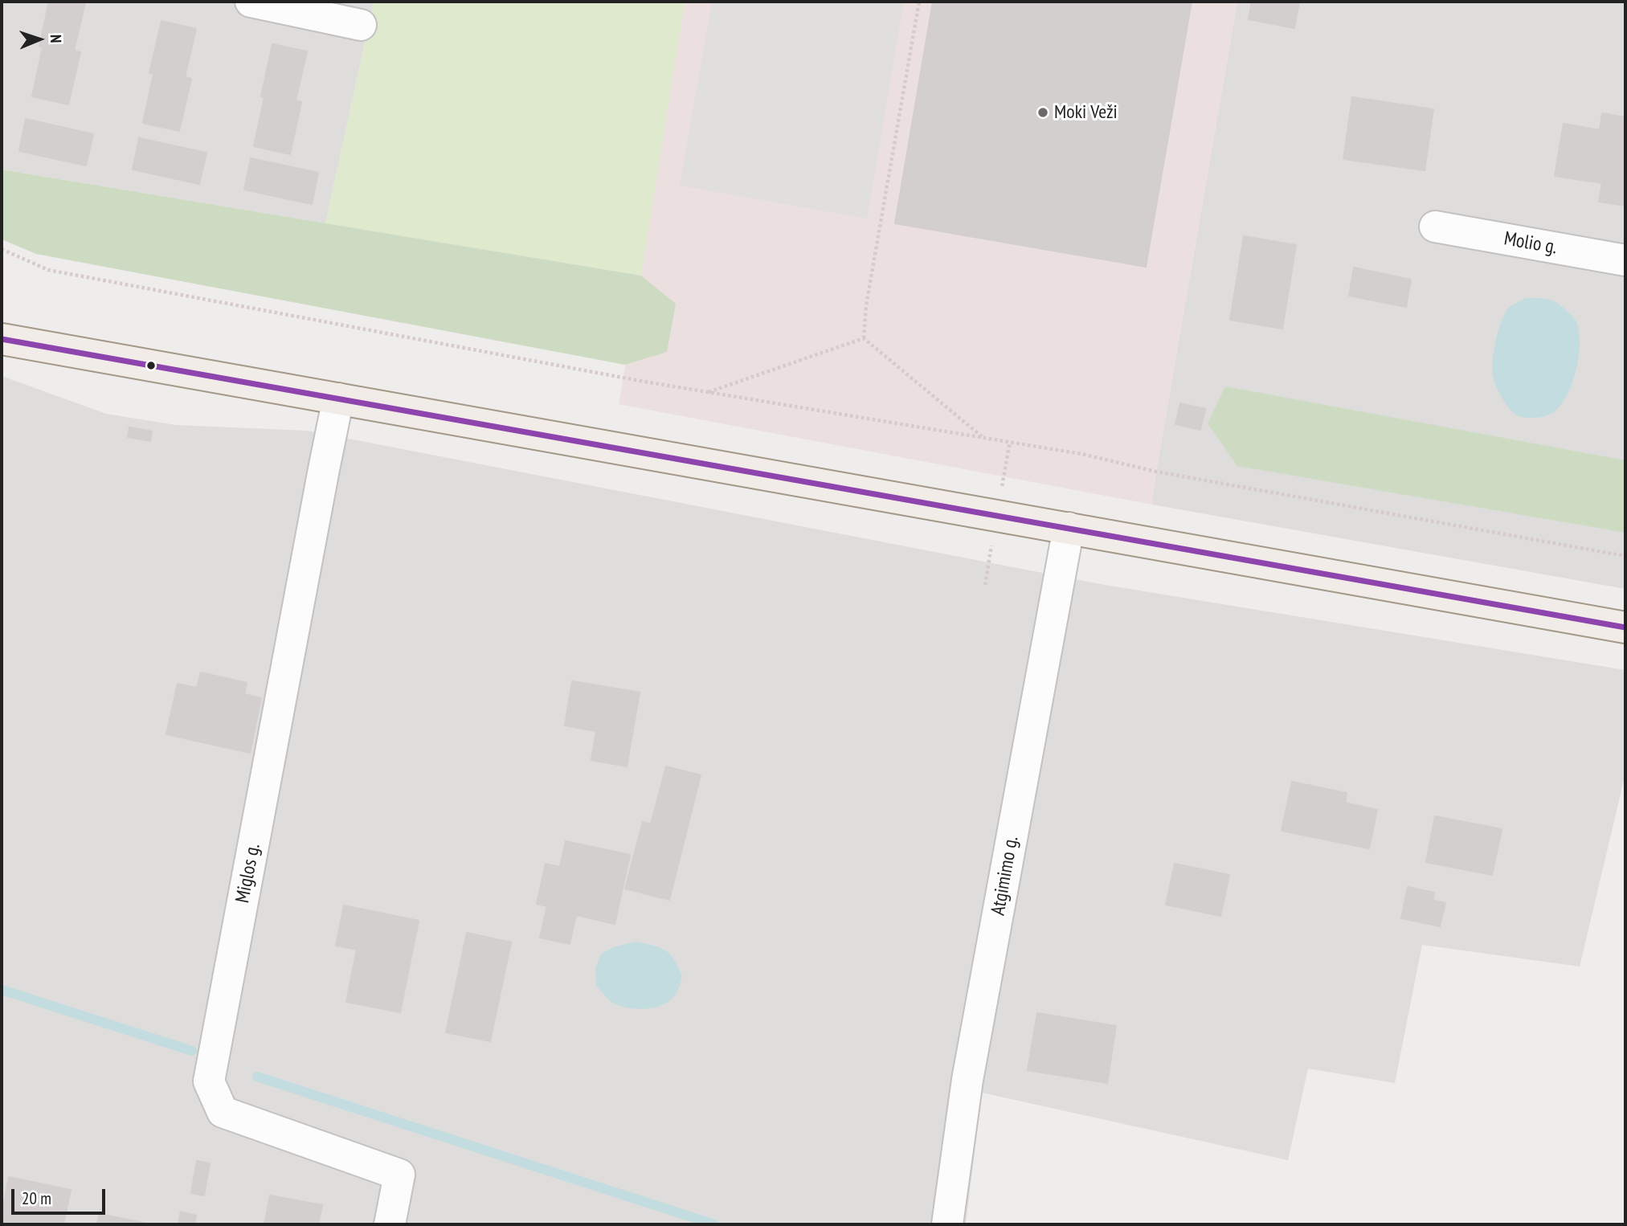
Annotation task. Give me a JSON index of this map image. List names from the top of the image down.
{
  "streets": {
    "street": ["Molio g.", "Miglos g.", "Atgimimo g."]
  },
  "places": ["Moki Veži"],
  "scale_bar": "20 m",
  "north": "right"
}
